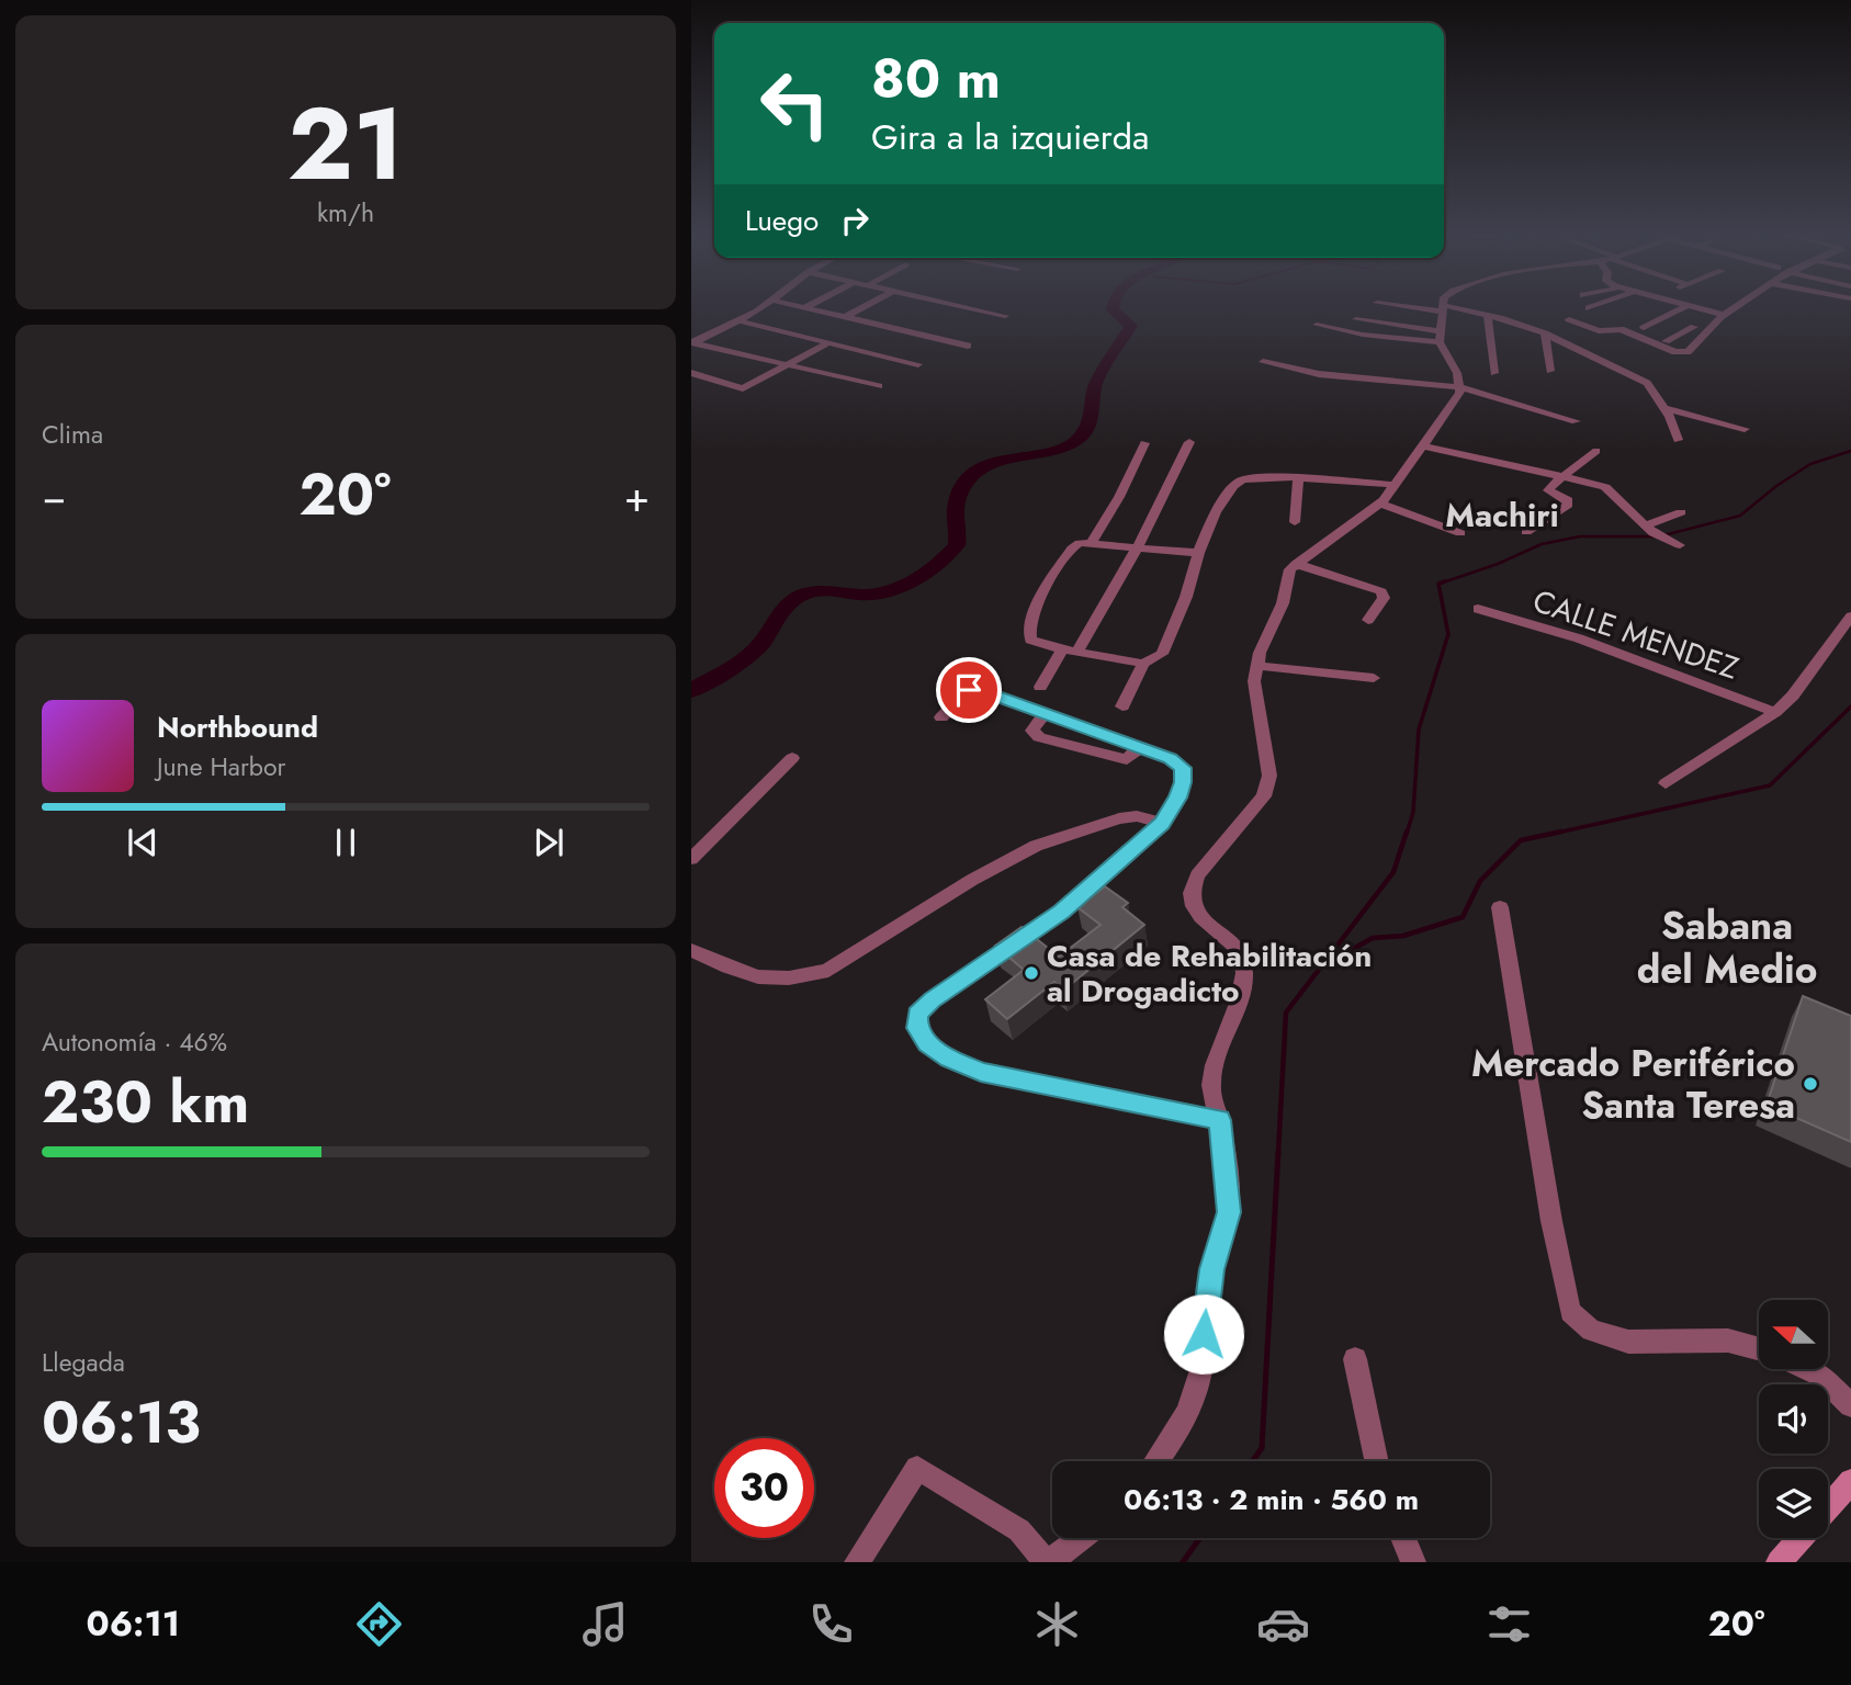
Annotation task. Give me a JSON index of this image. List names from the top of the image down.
{
  "streets": {
    "street": ["CALLE MENDEZ"]
  },
  "districts": ["Machiri", "Sabana del Medio"],
  "places": ["Casa de Rehabilitación al Drogadicto", "Mercado Periférico Santa Teresa"],
  "north": "left",
  "page": {
    "tile": [
      ["21", "km/h"],
      "Clima",
      ["Autonomía · 46%", "230 km"],
      ["Llegada", "06:13"]
    ],
    "turn": ["80 m", "Gira a la izquierda"],
    "then": "Luego",
    "heat": ["−", "20°", "+"],
    "song": ["Northbound", "June Harbor"],
    "limit": "30",
    "trip": "06:13 · 2 min · 560 m",
    "tabs": ["06:11", "20°"]
  }
}
